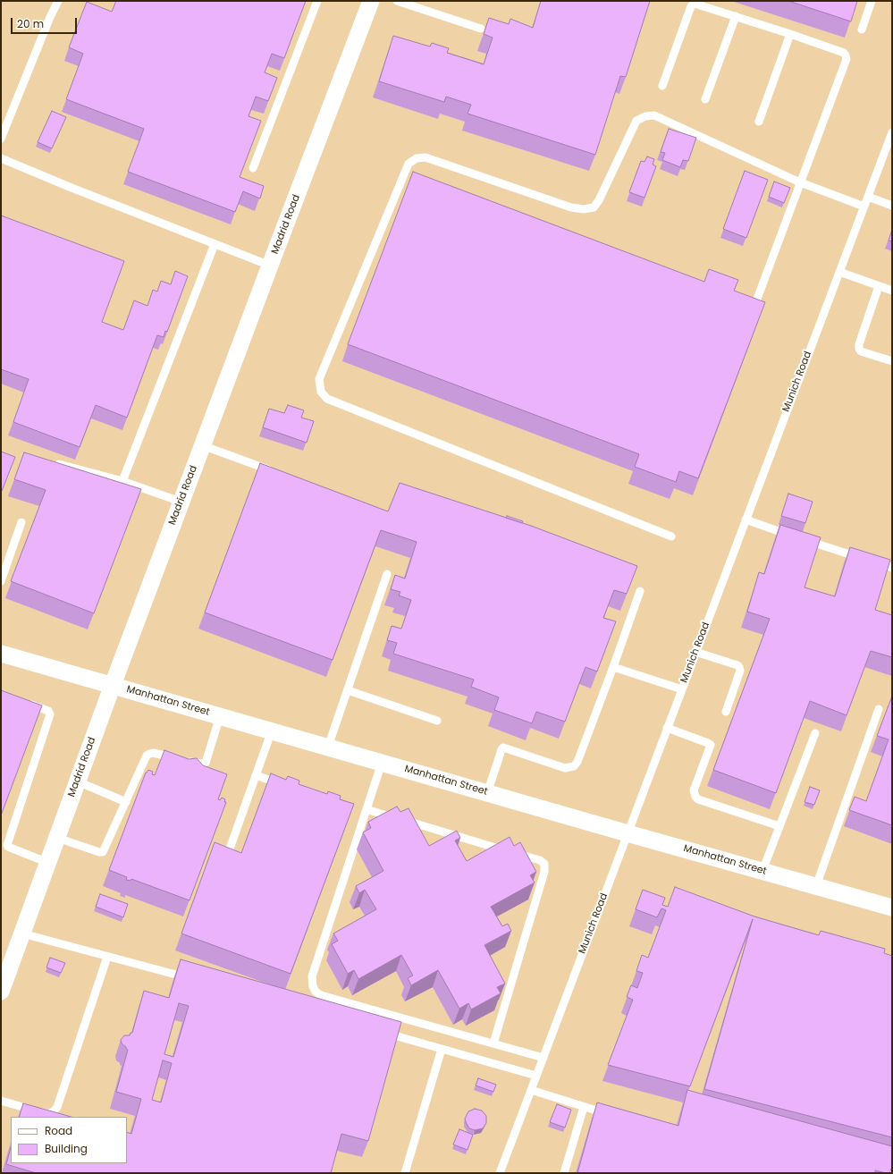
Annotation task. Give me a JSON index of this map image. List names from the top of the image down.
{
  "streets": {
    "street": ["Madrid Road", "Manhattan Street"],
    "lane": ["Munich Road"]
  },
  "crossings": [
    ["Madrid Road", "Manhattan Street"],
    ["Munich Road", "Manhattan Street"]
  ],
  "legend": ["Road", "Building"],
  "scale_bar": "20 m"
}
